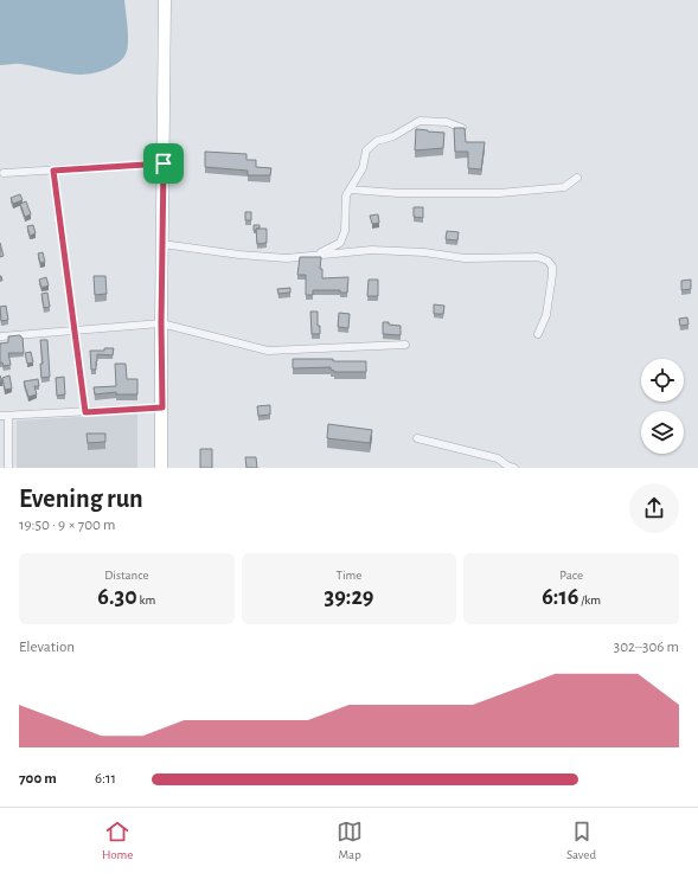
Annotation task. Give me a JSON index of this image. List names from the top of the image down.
{
  "page": {
    "heading": ["Evening run", "19:50 · 9 × 700 m"],
    "stats": [
      ["Distance", "6.30 km"],
      ["Time", "39:29"],
      ["Pace", "6:16 /km"]
    ],
    "chart": ["Elevation", "302–306 m"],
    "list": [
      {
        "name": "700 m",
        "note": "6:11"
      }
    ],
    "tabs": ["Home", "Map", "Saved"]
  }
}
